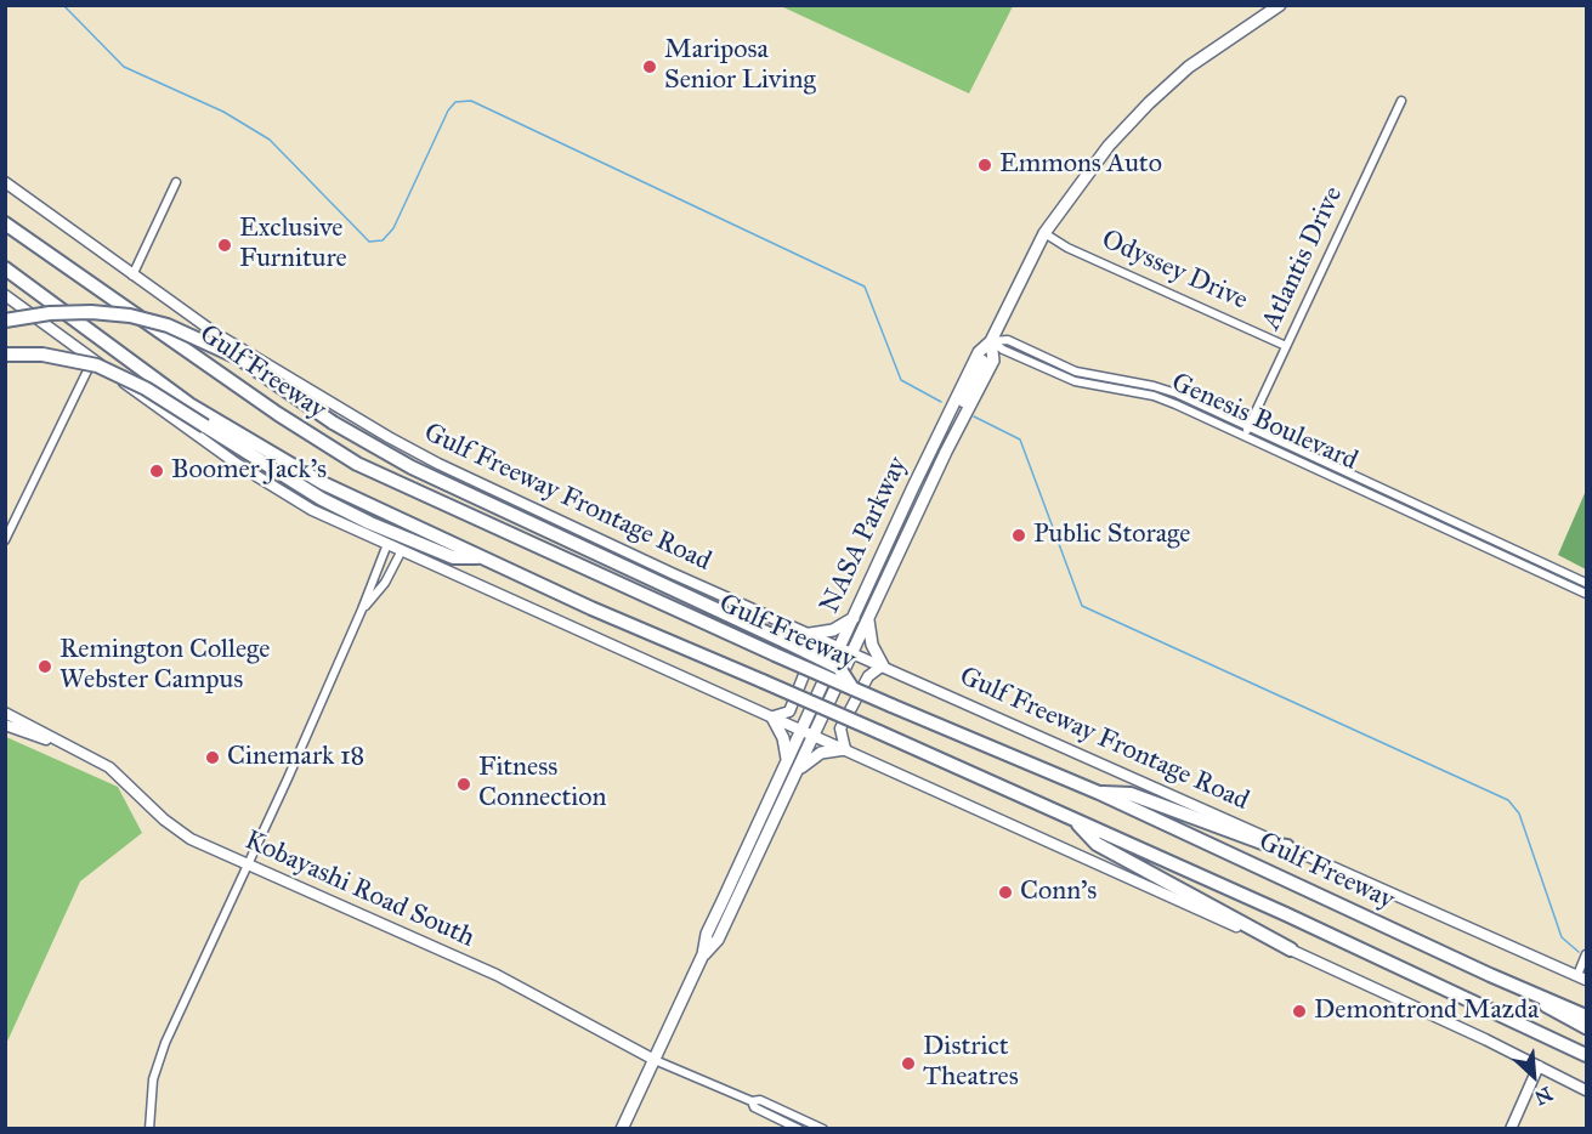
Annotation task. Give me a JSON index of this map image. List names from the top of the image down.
{
  "streets": {
    "highway": ["Gulf Freeway"],
    "main road": ["Gulf Freeway Frontage Road", "NASA Parkway", "Kobayashi Road South"],
    "street": ["Atlantis Drive", "Odyssey Drive", "Genesis Boulevard"]
  },
  "crossings": [
    ["Atlantis Drive", "Odyssey Drive"],
    ["Atlantis Drive", "Genesis Boulevard"],
    ["Odyssey Drive", "NASA Parkway"],
    ["Genesis Boulevard", "NASA Parkway"],
    ["Gulf Freeway Frontage Road", "NASA Parkway"],
    ["NASA Parkway", "Kobayashi Road South"]
  ],
  "places": [
    "Mariposa Senior Living",
    "Emmons Auto",
    "Exclusive Furniture",
    "Boomer Jack's",
    "Public Storage",
    "Remington College Webster Campus",
    "Cinemark 18",
    "Fitness Connection",
    "Conn's",
    "Demontrond Mazda",
    "District Theatres"
  ],
  "north": "bottom right"
}
